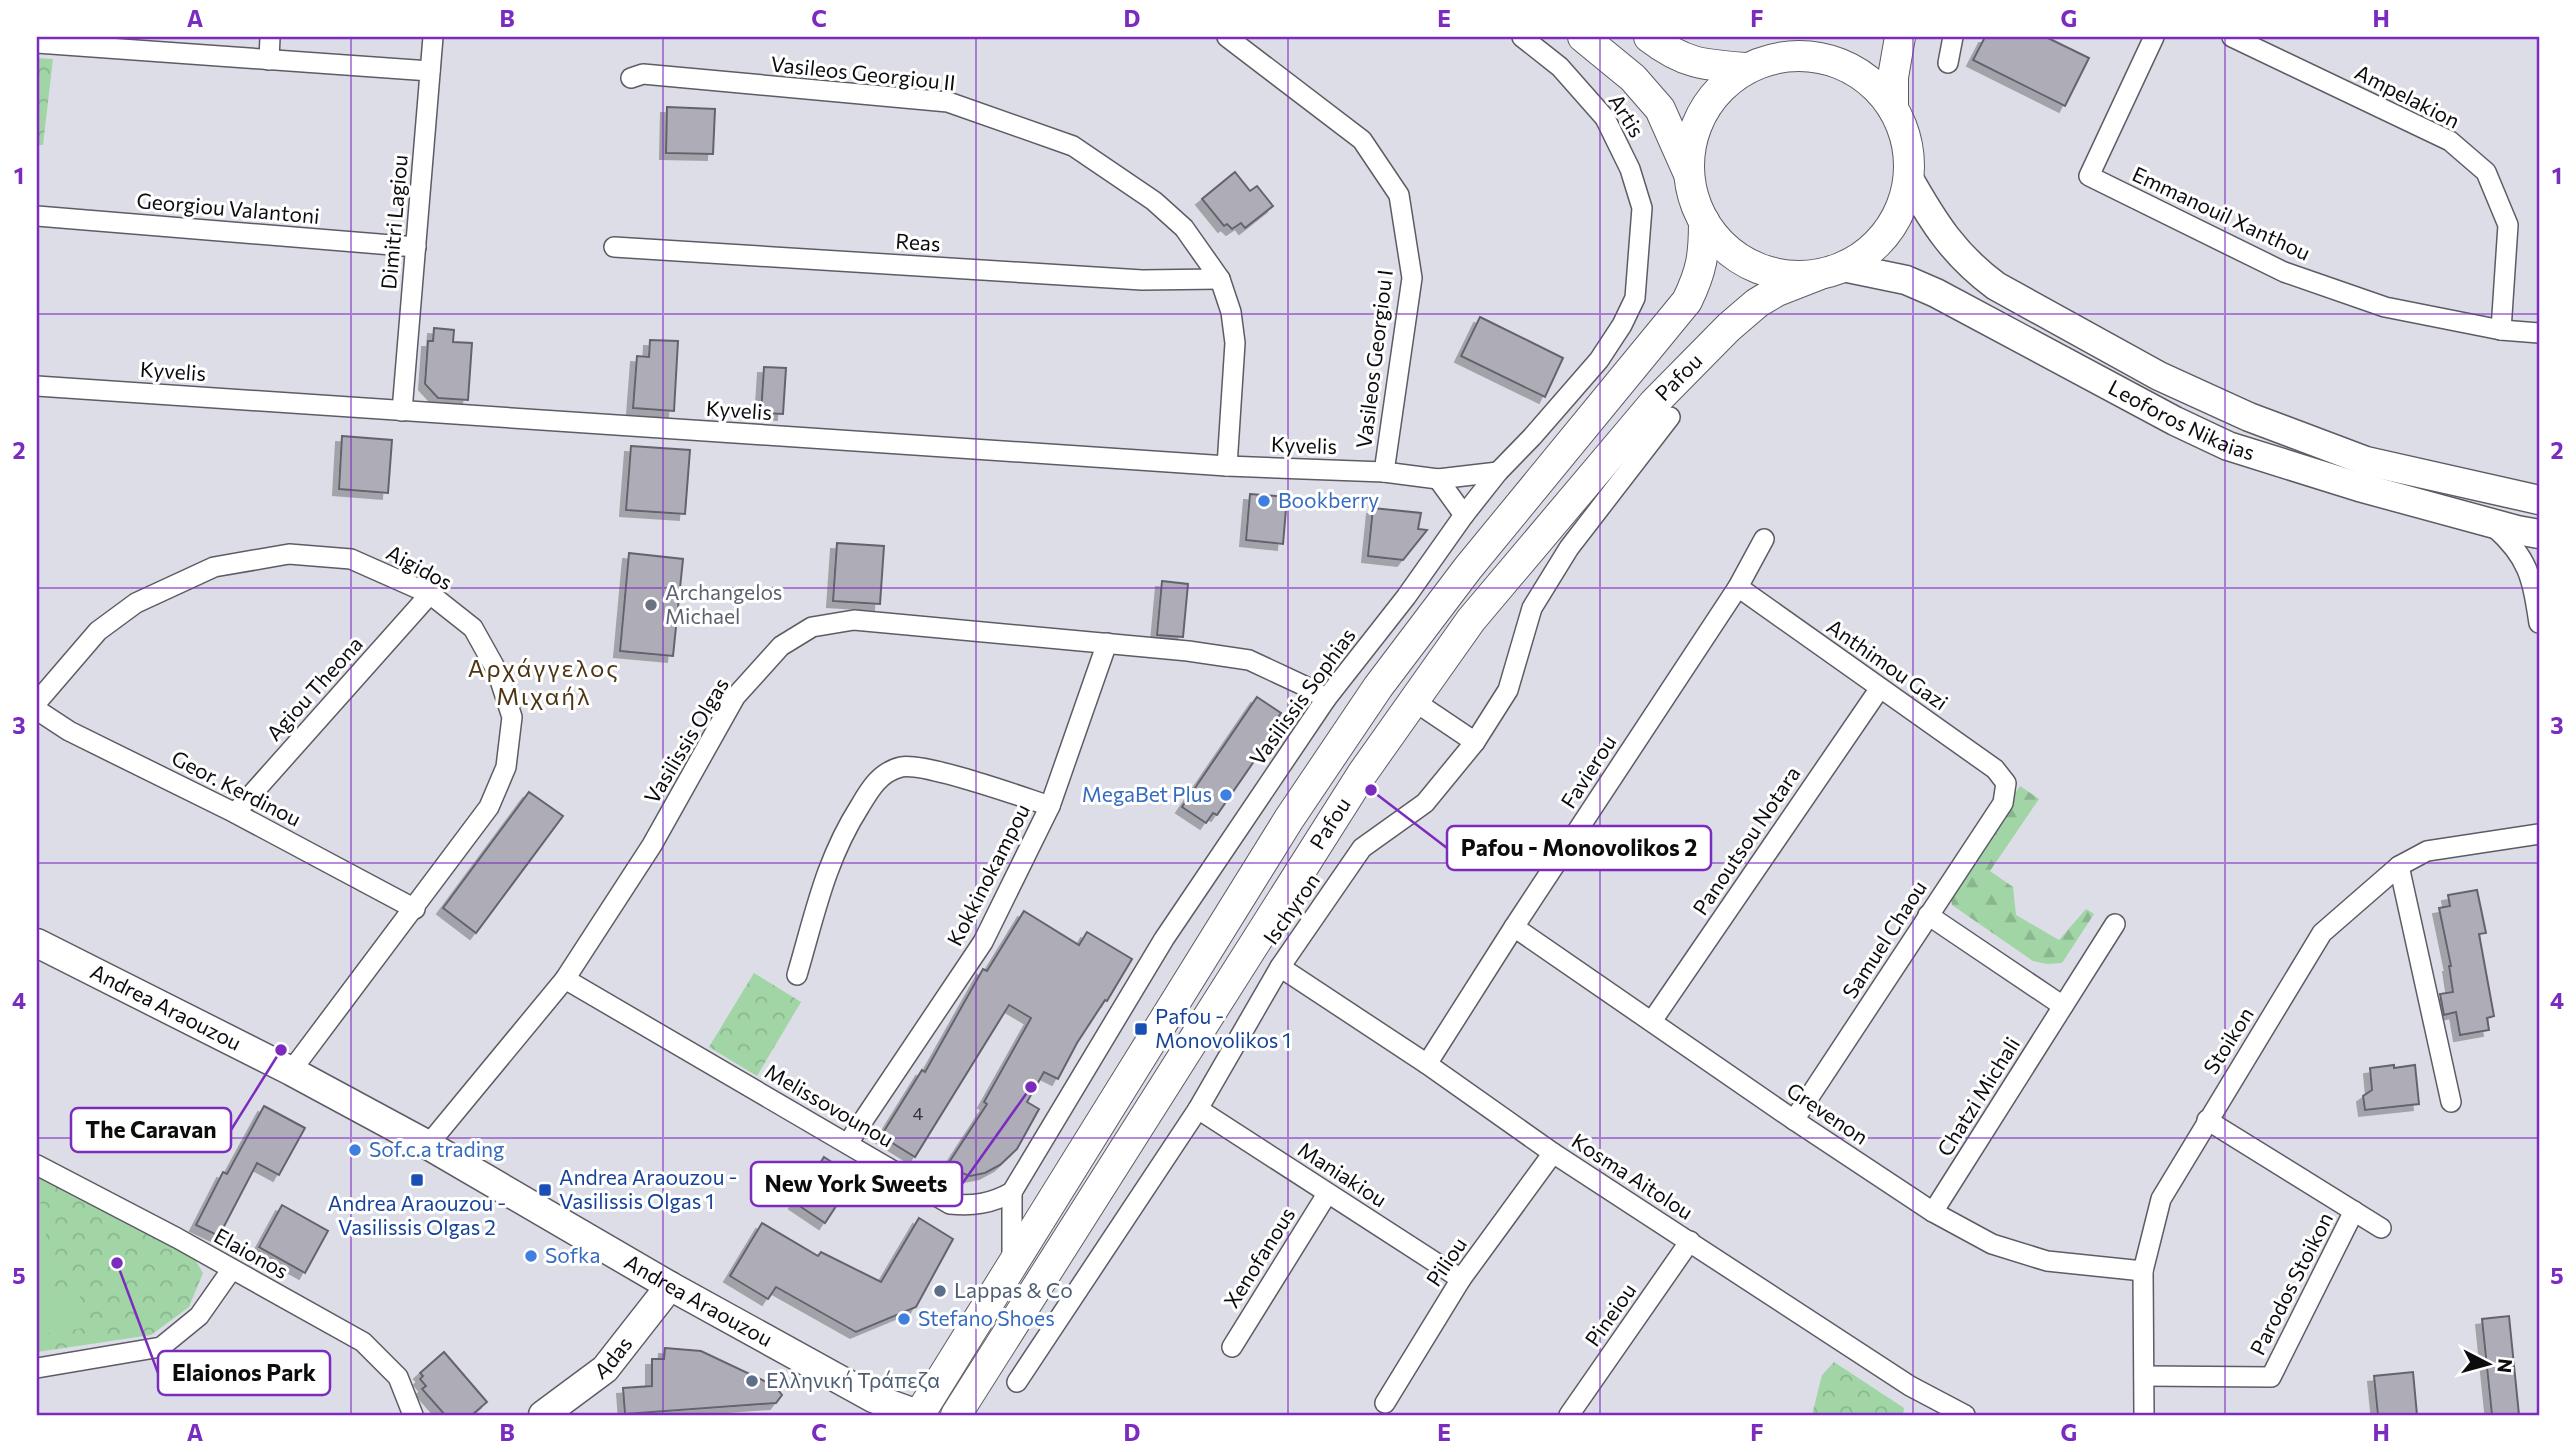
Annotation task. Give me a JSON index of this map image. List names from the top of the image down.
{
  "streets": {
    "main road": [
      "Pafou",
      "Leoforos Nikaias",
      "Andrea Araouzou",
      "Adas"
    ],
    "street": [
      "Vasileos Georgiou II",
      "Ampelakion",
      "Artis",
      "Georgiou Valantoni",
      "Emmanouil Xanthou",
      "Dimitri Lagiou",
      "Reas",
      "Vasileos Georgiou I",
      "Kyvelis",
      "Aigidos",
      "Anthimou Gazi",
      "Agiou Theona",
      "Vasilissis Sophias",
      "Vasilissis Olgas",
      "Favierou",
      "Geor. Kerdinou",
      "Panoutsou Notara",
      "Kokkinokampou",
      "Ischyron",
      "Samuel Chaou",
      "Stoikon",
      "Chatzi Michali",
      "Melissovounou",
      "Grevenon",
      "Maniakiou",
      "Kosma Aitolou",
      "Elaionos",
      "Xenofanous",
      "Piliou",
      "Parodos Stoikon",
      "Pineiou"
    ]
  },
  "crossings": [
    ["Vasileos Georgiou II", "Reas"],
    ["Vasileos Georgiou II", "Kyvelis"],
    ["Ampelakion", "Emmanouil Xanthou"],
    ["Artis", "Vasilissis Sophias"],
    ["Georgiou Valantoni", "Dimitri Lagiou"],
    ["Dimitri Lagiou", "Kyvelis"],
    ["Vasileos Georgiou I", "Kyvelis"],
    ["Kyvelis", "Vasilissis Sophias"],
    ["Pafou", "Leoforos Nikaias"],
    ["Pafou", "Andrea Araouzou"],
    ["Aigidos", "Agiou Theona"],
    ["Aigidos", "Geor. Kerdinou"],
    ["Aigidos", "Andrea Araouzou"],
    ["Anthimou Gazi", "Favierou"],
    ["Anthimou Gazi", "Panoutsou Notara"],
    ["Anthimou Gazi", "Samuel Chaou"],
    ["Agiou Theona", "Geor. Kerdinou"],
    ["Vasilissis Sophias", "Vasilissis Olgas"],
    ["Vasilissis Sophias", "Melissovounou"],
    ["Vasilissis Olgas", "Kokkinokampou"],
    ["Vasilissis Olgas", "Andrea Araouzou"],
    ["Vasilissis Olgas", "Melissovounou"],
    ["Favierou", "Grevenon"],
    ["Favierou", "Kosma Aitolou"],
    ["Panoutsou Notara", "Grevenon"],
    ["Kokkinokampou", "Melissovounou"],
    ["Ischyron", "Maniakiou"],
    ["Ischyron", "Kosma Aitolou"],
    ["Samuel Chaou", "Grevenon"],
    ["Andrea Araouzou", "Adas"],
    ["Stoikon", "Grevenon"],
    ["Stoikon", "Parodos Stoikon"],
    ["Chatzi Michali", "Grevenon"],
    ["Maniakiou", "Xenofanous"],
    ["Maniakiou", "Piliou"],
    ["Kosma Aitolou", "Piliou"],
    ["Kosma Aitolou", "Pineiou"]
  ],
  "districts": ["Αρχάγγελος Μιχαήλ"],
  "places": {
    "other": [
      "Bookberry",
      "Archangelos Michael",
      "Pafou - Monovolikos 2",
      "MegaBet Plus",
      "The Caravan",
      "New York Sweets",
      "Sof.c.a trading",
      "Sofka",
      "Elaionos Park",
      "Lappas & Co",
      "Stefano Shoes",
      "Ελληνική Τράπεζα"
    ],
    "transit": ["Pafou - Monovolikos 1", "Andrea Araouzou - Vasilissis Olgas 2", "Andrea Araouzou - Vasilissis Olgas 1"]
  },
  "house_numbers": ["4"],
  "north": "right",
  "grid": {
    "columns": [
      "A",
      "B",
      "C",
      "D",
      "E",
      "F",
      "G",
      "H"
    ],
    "rows": [
      "1",
      "2",
      "3",
      "4",
      "5"
    ]
  }
}
